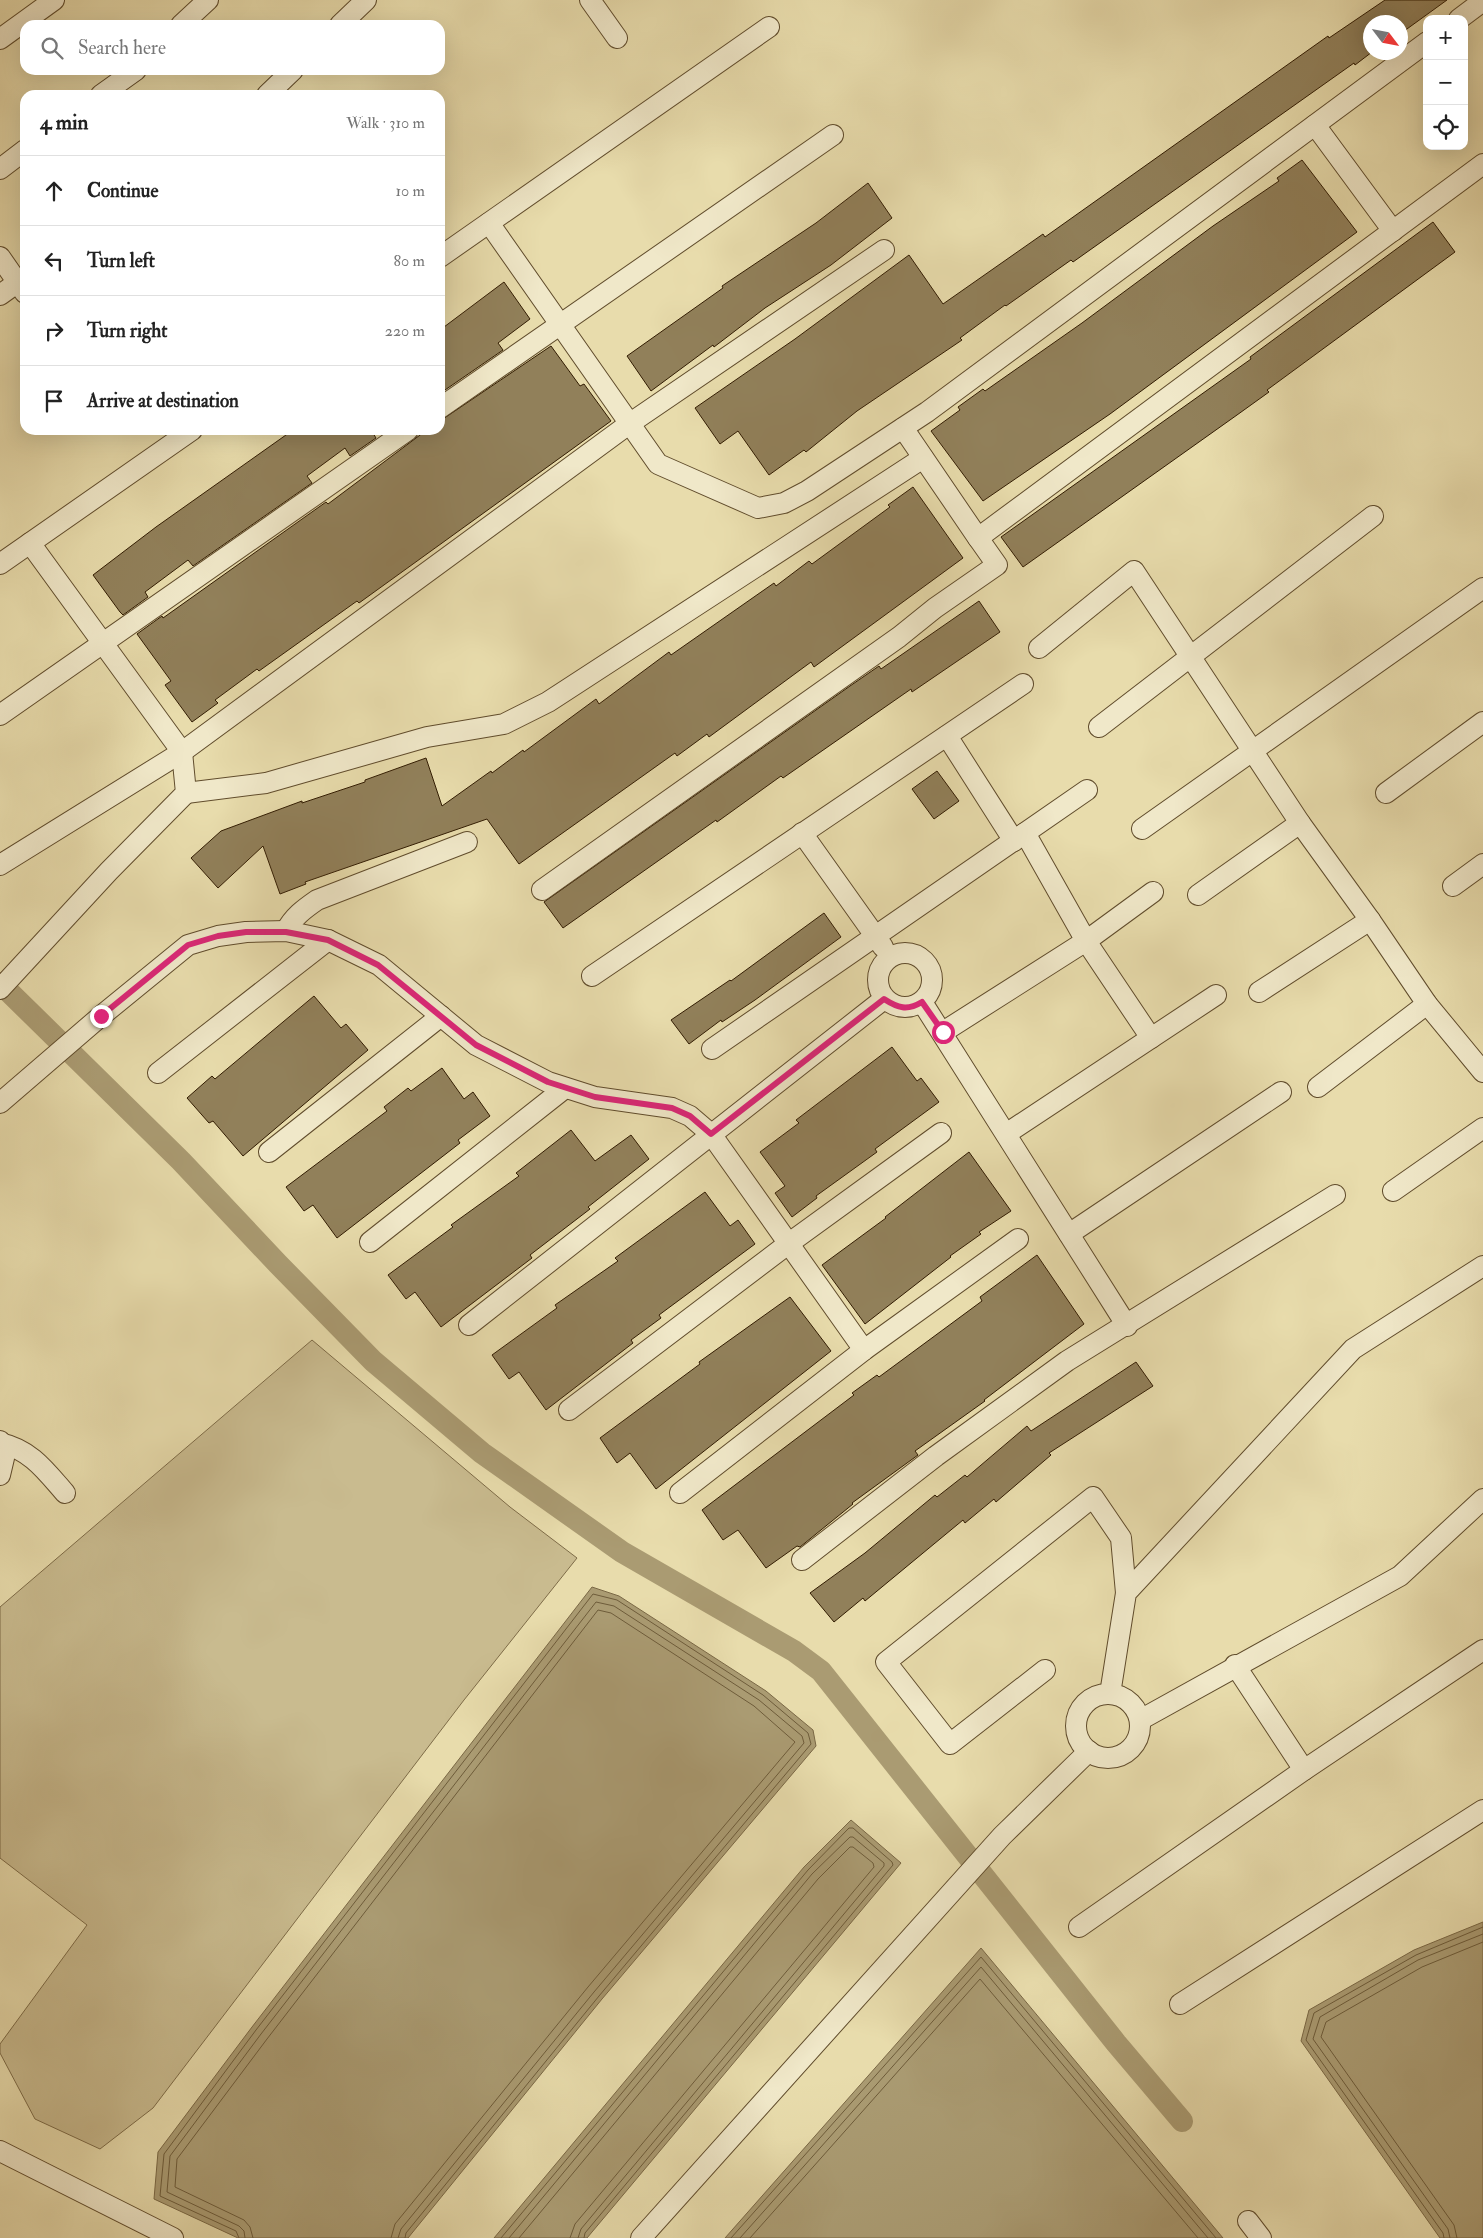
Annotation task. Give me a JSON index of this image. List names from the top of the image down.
{
  "north": "bottom right",
  "page": {
    "map_buttons": ["+", "−"],
    "search": "Search here",
    "heading": ["4 min", "Walk · 310 m"],
    "list": [
      ["Continue", "10 m"],
      ["Turn left", "80 m"],
      ["Turn right", "220 m"],
      "Arrive at destination"
    ]
  }
}
